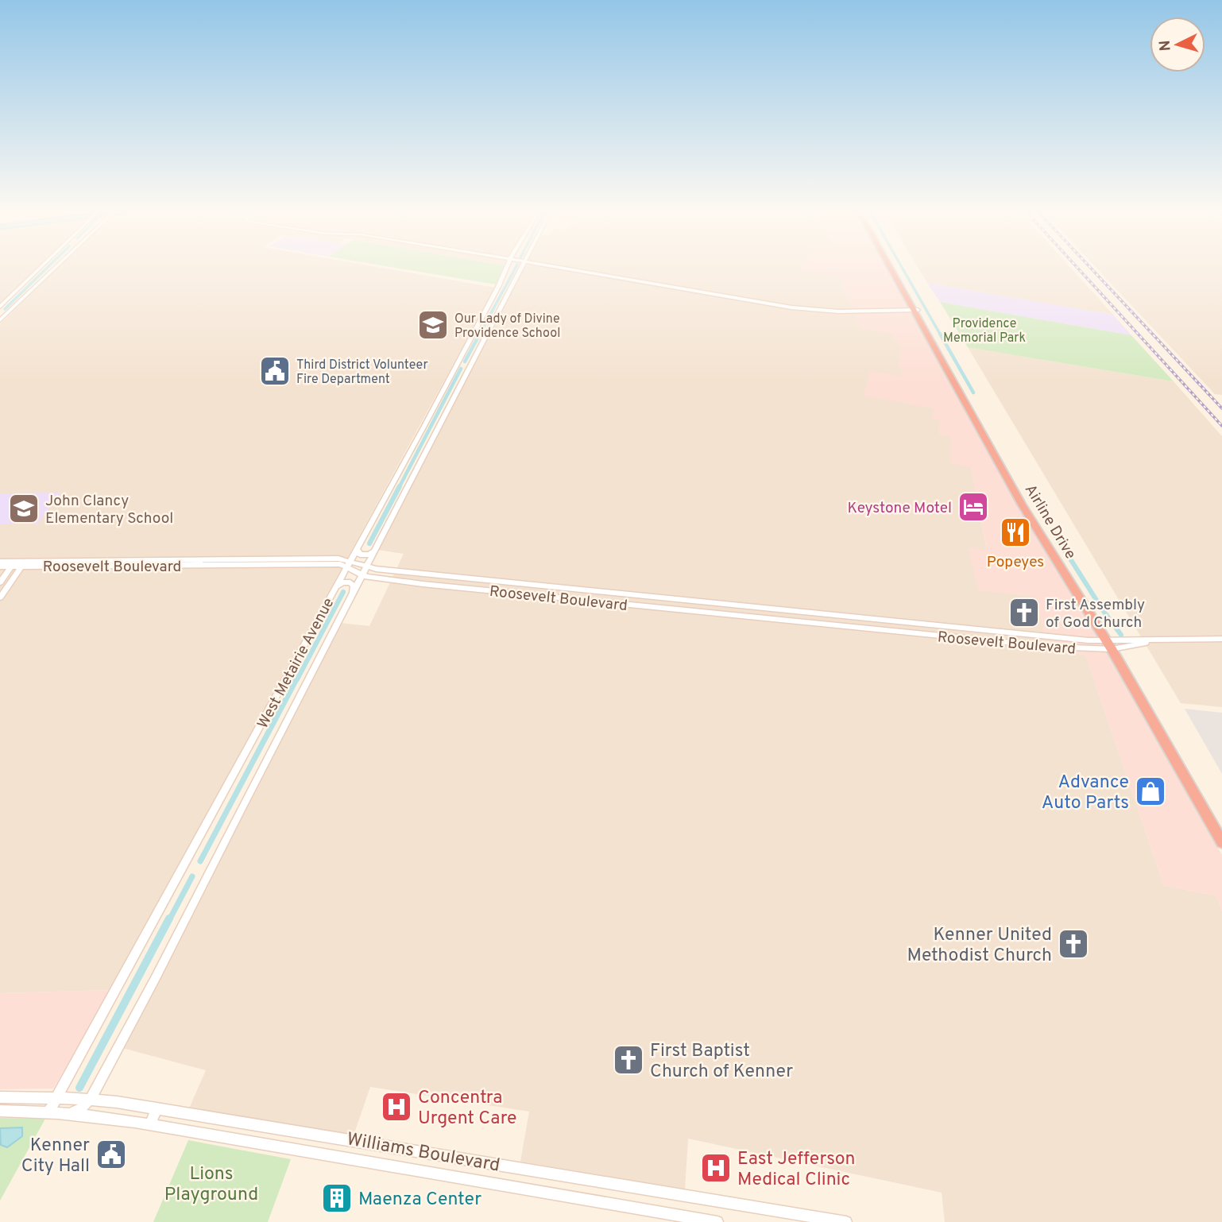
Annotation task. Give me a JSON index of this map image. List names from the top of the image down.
{
  "streets": {
    "highway": ["Airline Drive"],
    "main road": ["Roosevelt Boulevard", "West Metairie Avenue", "Williams Boulevard"]
  },
  "crossings": [
    ["Airline Drive", "Roosevelt Boulevard"],
    ["Roosevelt Boulevard", "West Metairie Avenue"],
    ["West Metairie Avenue", "Williams Boulevard"]
  ],
  "parks": ["Providence Memorial Park", "Lions Playground"],
  "places": {
    "school or university": ["Our Lady of Divine Providence School", "John Clancy Elementary School"],
    "public building": ["Third District Volunteer Fire Department", "Kenner City Hall"],
    "hotel": ["Keystone Motel"],
    "restaurant": ["Popeyes"],
    "church": ["First Assembly of God Church", "Kenner United Methodist Church", "First Baptist Church of Kenner"],
    "shop": ["Advance Auto Parts"],
    "hospital": ["Concentra Urgent Care", "East Jefferson Medical Clinic"],
    "building": ["Maenza Center"]
  },
  "north": "left"
}
